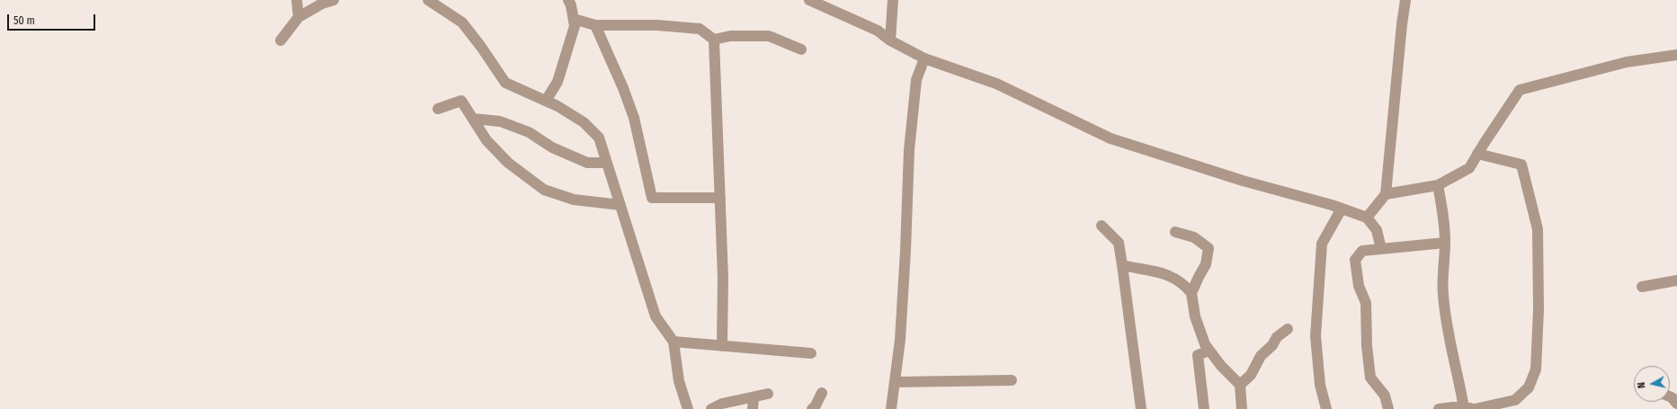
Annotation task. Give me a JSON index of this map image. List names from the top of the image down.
{
  "scale_bar": "50 m",
  "north": "left"
}
